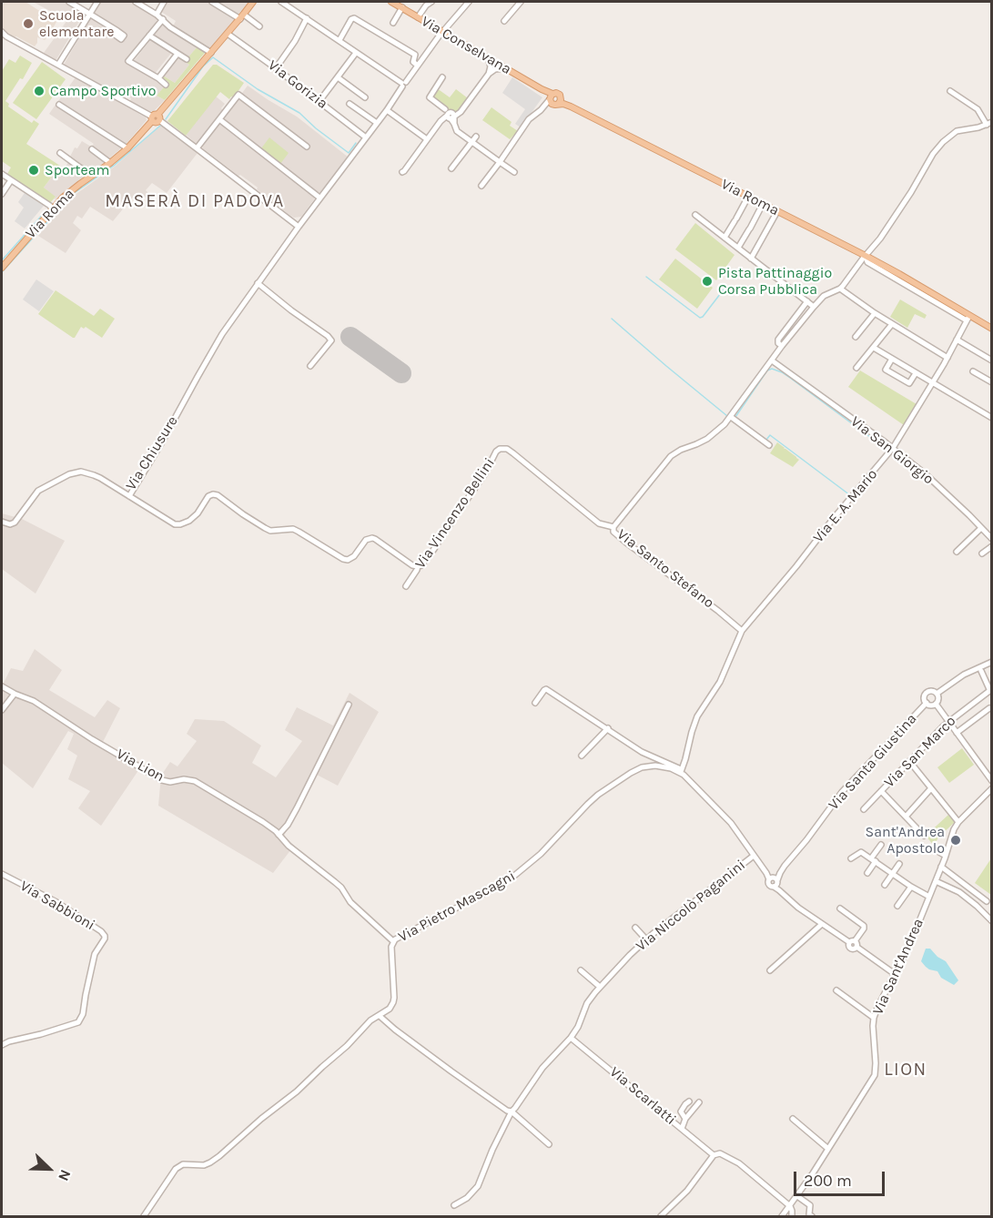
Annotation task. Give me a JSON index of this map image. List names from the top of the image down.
{
  "streets": {
    "main road": ["Via Conselvana", "Via Roma"],
    "street": [
      "Via Gorizia",
      "Via San Giorgio",
      "Via Chiusure",
      "Via E. A. Mario",
      "Via Vincenzo Bellini",
      "Via Santo Stefano",
      "Via San Marco",
      "Via Santa Giustina",
      "Via Lion",
      "Via Sabbioni",
      "Via Niccolò Paganini",
      "Via Pietro Mascagni",
      "Via Sant'Andrea",
      "Via Scarlatti"
    ]
  },
  "crossings": [
    ["Via Conselvana", "Via Chiusure"],
    ["Via Gorizia", "Via Roma"],
    ["Via Gorizia", "Via Chiusure"],
    ["Via Roma", "Via E. A. Mario"],
    ["Via Roma", "Via Santo Stefano"],
    ["Via San Giorgio", "Via E. A. Mario"],
    ["Via San Giorgio", "Via Santo Stefano"],
    ["Via E. A. Mario", "Via Santo Stefano"],
    ["Via Vincenzo Bellini", "Via Santo Stefano"],
    ["Via Santa Giustina", "Via Pietro Mascagni"],
    ["Via Lion", "Via Pietro Mascagni"],
    ["Via Niccolò Paganini", "Via Pietro Mascagni"],
    ["Via Niccolò Paganini", "Via Scarlatti"],
    ["Via Pietro Mascagni", "Via Sant'Andrea"]
  ],
  "districts": ["MASERÀ DI PADOVA", "LION"],
  "places": [
    "Scuola elementare",
    "Campo Sportivo",
    "Sporteam",
    "Pista Pattinaggio Corsa Pubblica",
    "Sant'Andrea Apostolo"
  ],
  "scale_bar": "200 m",
  "north": "bottom right"
}
